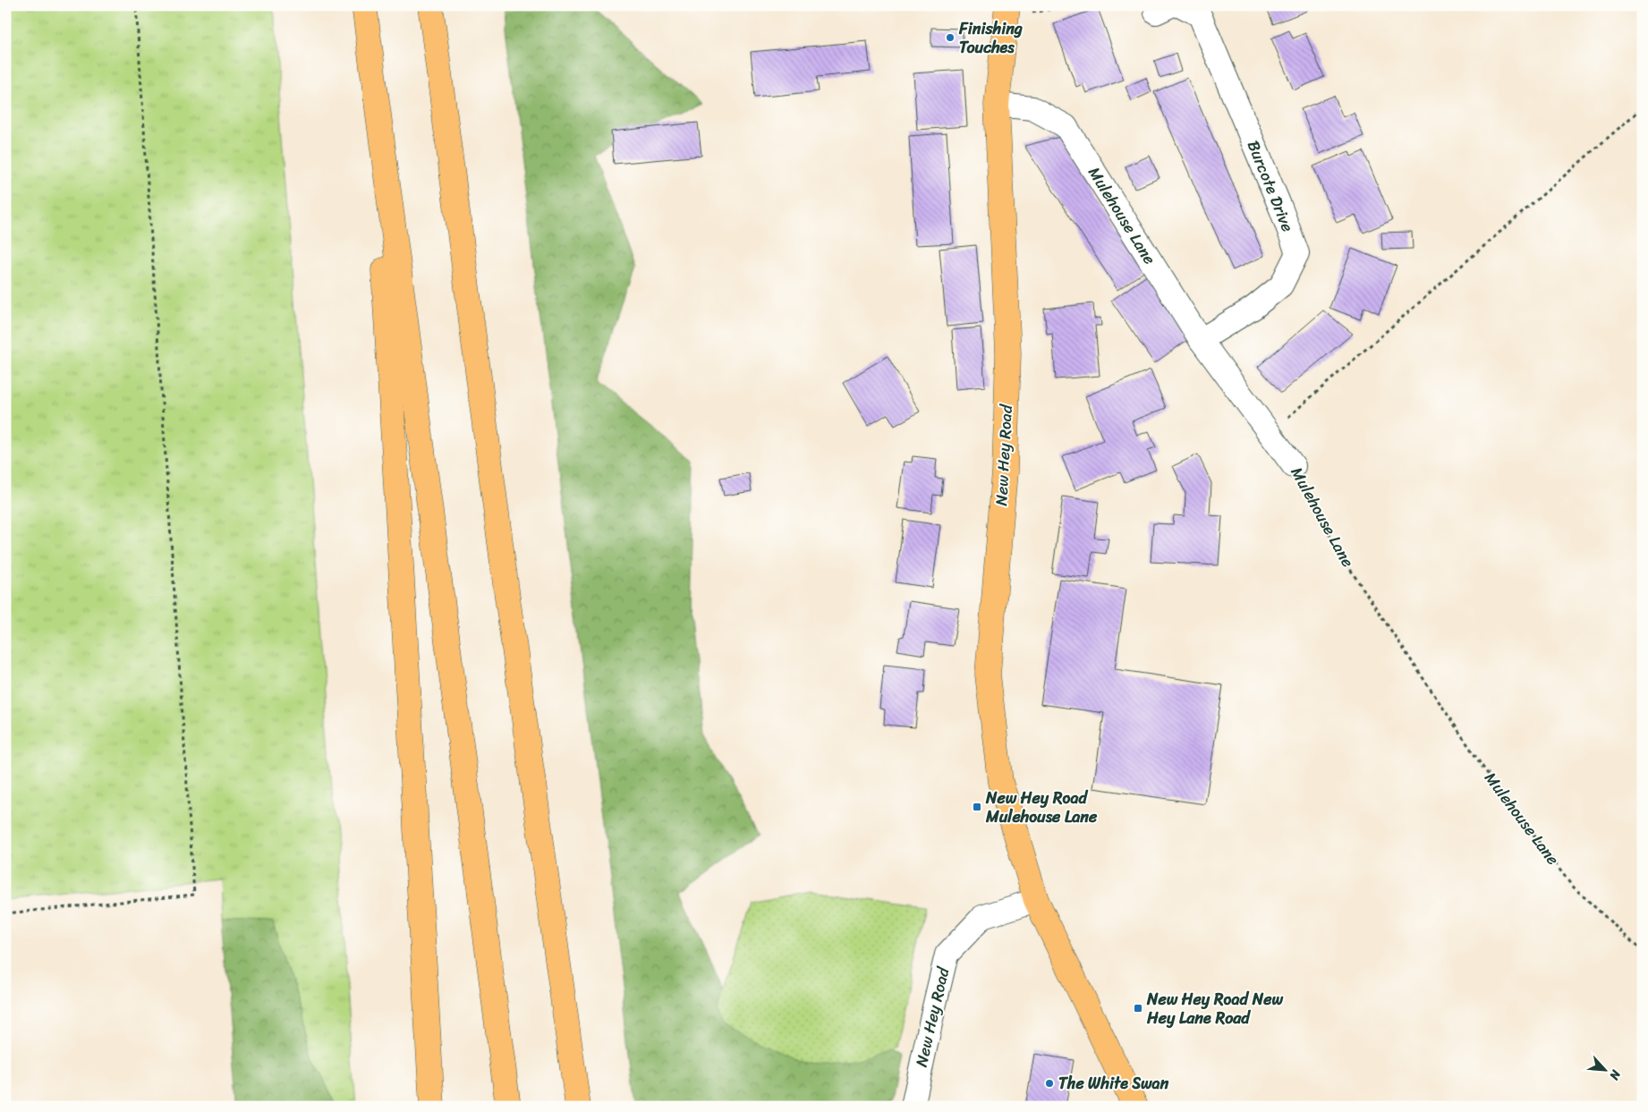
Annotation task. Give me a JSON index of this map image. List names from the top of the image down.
{
  "streets": {
    "main road": ["New Hey Road"],
    "street": ["Burcote Drive", "Mulehouse Lane"]
  },
  "crossings": [
    ["Burcote Drive", "Mulehouse Lane"],
    ["Mulehouse Lane", "New Hey Road"]
  ],
  "places": {
    "other": ["Finishing Touches", "The White Swan"],
    "transit": ["New Hey Road Mulehouse Lane", "New Hey Road New Hey Lane Road"]
  },
  "north": "bottom right"
}
